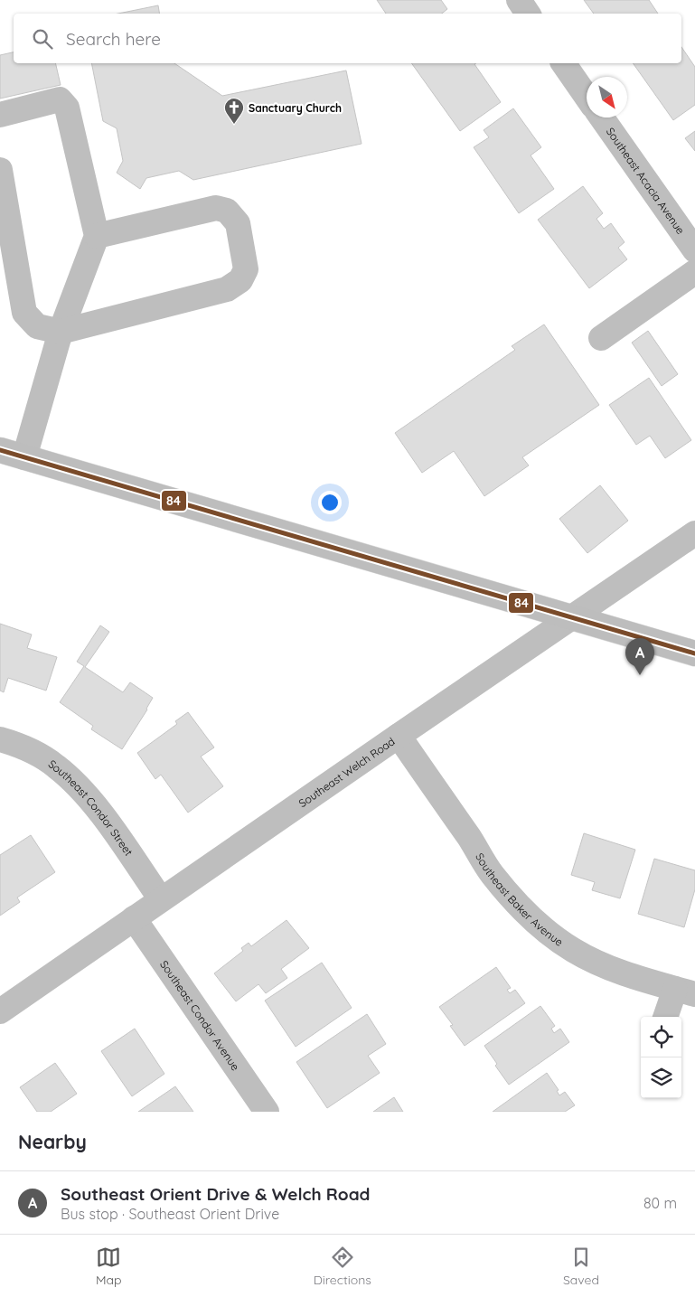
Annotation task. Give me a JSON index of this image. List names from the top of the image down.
{
  "streets": {
    "street": [
      "Southeast Acacia Avenue",
      "Southeast Welch Road",
      "Southeast Condor Street",
      "Southeast Baker Avenue",
      "Southeast Condor Avenue"
    ]
  },
  "crossings": [
    ["Southeast Welch Road", "Southeast Condor Street"],
    ["Southeast Welch Road", "Southeast Baker Avenue"],
    ["Southeast Welch Road", "Southeast Condor Avenue"]
  ],
  "places": {
    "church": ["Sanctuary Church"]
  },
  "lines": ["transit line 84"],
  "north": "bottom right",
  "page": {
    "search": "Search here",
    "pins": "A",
    "heading": "Nearby",
    "list": [
      {
        "mark": "A",
        "name": "Southeast Orient Drive & Welch Road",
        "note": "Bus stop · Southeast Orient Drive",
        "value": "80 m"
      }
    ],
    "nav": ["Map", "Directions", "Saved"]
  }
}
